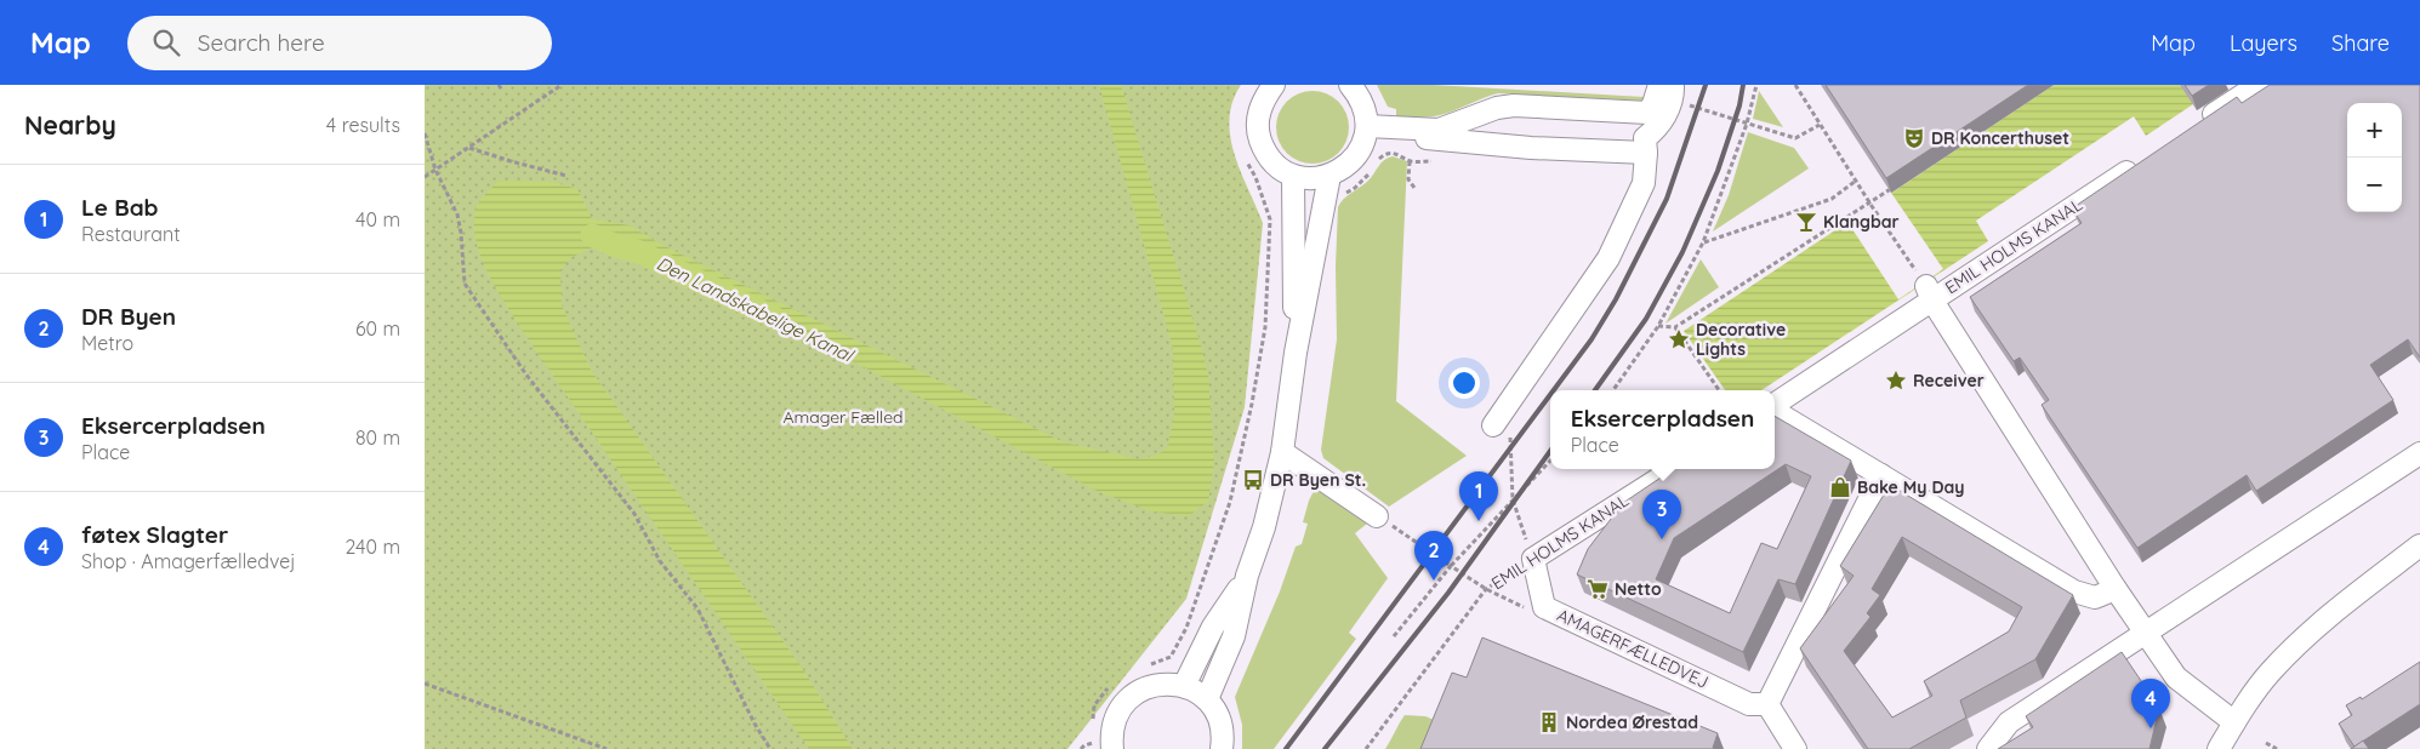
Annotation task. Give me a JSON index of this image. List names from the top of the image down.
{
  "streets": {
    "street": ["EMIL HOLMS KANAL", "AMAGERFÆLLEDVEJ"]
  },
  "crossings": [
    ["EMIL HOLMS KANAL", "AMAGERFÆLLEDVEJ"]
  ],
  "water": ["Den Landskabelige Kanal"],
  "parks": ["Amager Fælled"],
  "places": {
    "theatre": ["DR Koncerthuset"],
    "bar": ["Klangbar"],
    "place": ["Decorative Lights", "Receiver"],
    "bus stop": ["DR Byen St."],
    "shop": ["Bake My Day"],
    "supermarket": ["Netto"],
    "building": ["Nordea Ørestad"]
  },
  "page": {
    "header": "Map",
    "search": "Search here",
    "nav": ["Map", "Layers", "Share"],
    "heading": ["Nearby", "4 results"],
    "map_buttons": ["+", "−"],
    "list": [
      {
        "mark": "1",
        "name": "Le Bab",
        "note": "Restaurant",
        "value": "40 m"
      },
      {
        "mark": "2",
        "name": "DR Byen",
        "note": "Metro",
        "value": "60 m"
      },
      {
        "mark": "3",
        "name": "Eksercerpladsen",
        "note": "Place",
        "value": "80 m"
      },
      {
        "mark": "4",
        "name": "føtex Slagter",
        "note": "Shop · Amagerfælledvej",
        "value": "240 m"
      }
    ],
    "popup": ["Eksercerpladsen", "Place"],
    "pins": [
      "1",
      "3",
      "2",
      "4"
    ]
  }
}
